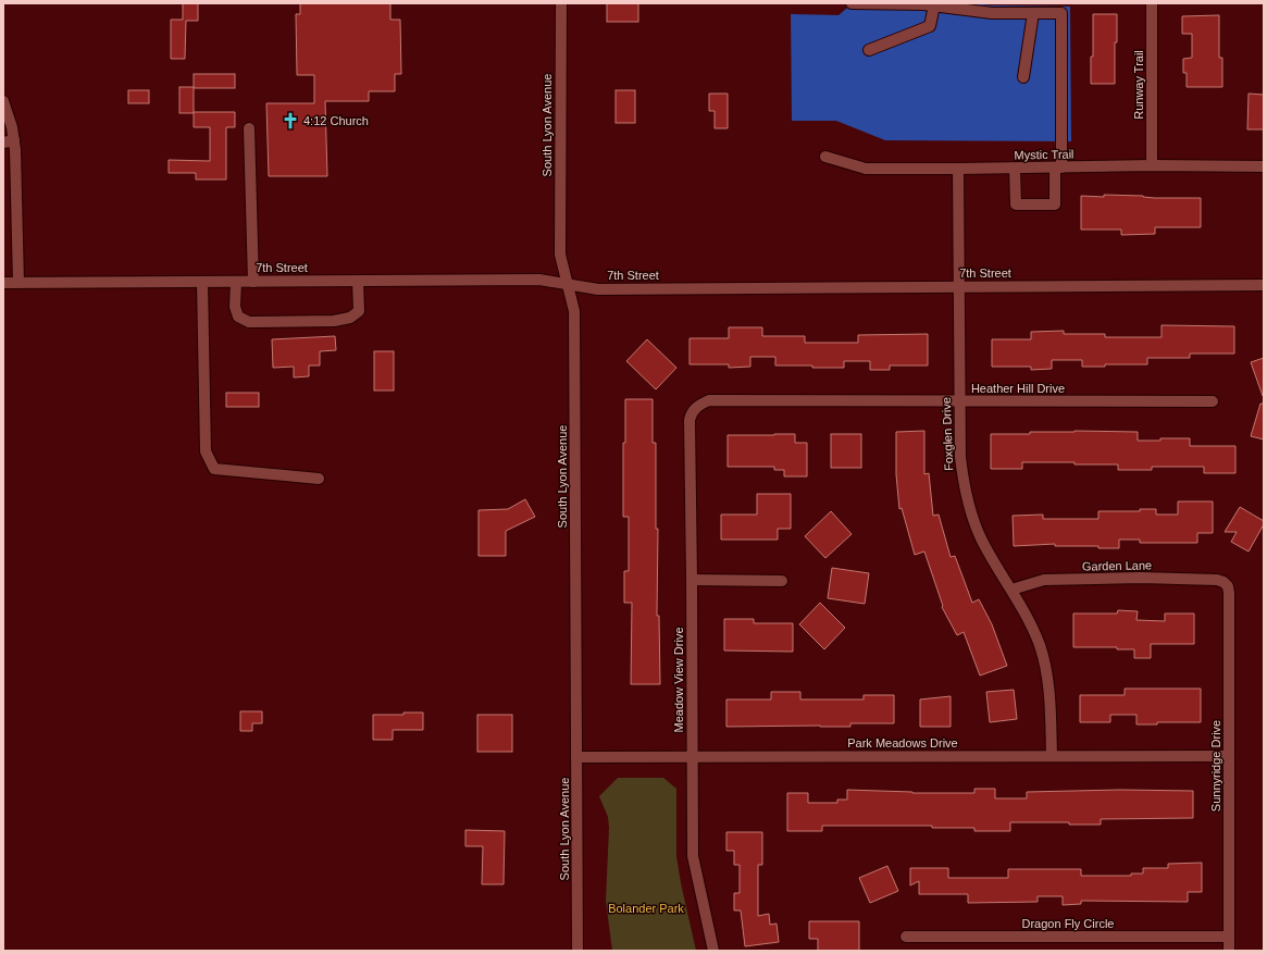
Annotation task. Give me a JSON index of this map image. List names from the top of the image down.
{
  "streets": {
    "street": [
      "Runway Trail",
      "South Lyon Avenue",
      "Mystic Trail",
      "7th Street",
      "Heather Hill Drive",
      "Foxglen Drive",
      "Garden Lane",
      "Meadow View Drive",
      "Park Meadows Drive",
      "Sunnyridge Drive",
      "Dragon Fly Circle"
    ]
  },
  "crossings": [
    ["Runway Trail", "Mystic Trail"],
    ["South Lyon Avenue", "7th Street"],
    ["South Lyon Avenue", "Park Meadows Drive"],
    ["Mystic Trail", "Foxglen Drive"],
    ["7th Street", "Foxglen Drive"],
    ["Heather Hill Drive", "Foxglen Drive"],
    ["Heather Hill Drive", "Meadow View Drive"],
    ["Foxglen Drive", "Garden Lane"],
    ["Foxglen Drive", "Park Meadows Drive"],
    ["Garden Lane", "Sunnyridge Drive"],
    ["Meadow View Drive", "Park Meadows Drive"],
    ["Park Meadows Drive", "Sunnyridge Drive"],
    ["Sunnyridge Drive", "Dragon Fly Circle"]
  ],
  "parks": ["Bolander Park"],
  "places": {
    "church": ["4:12 Church"]
  }
}
